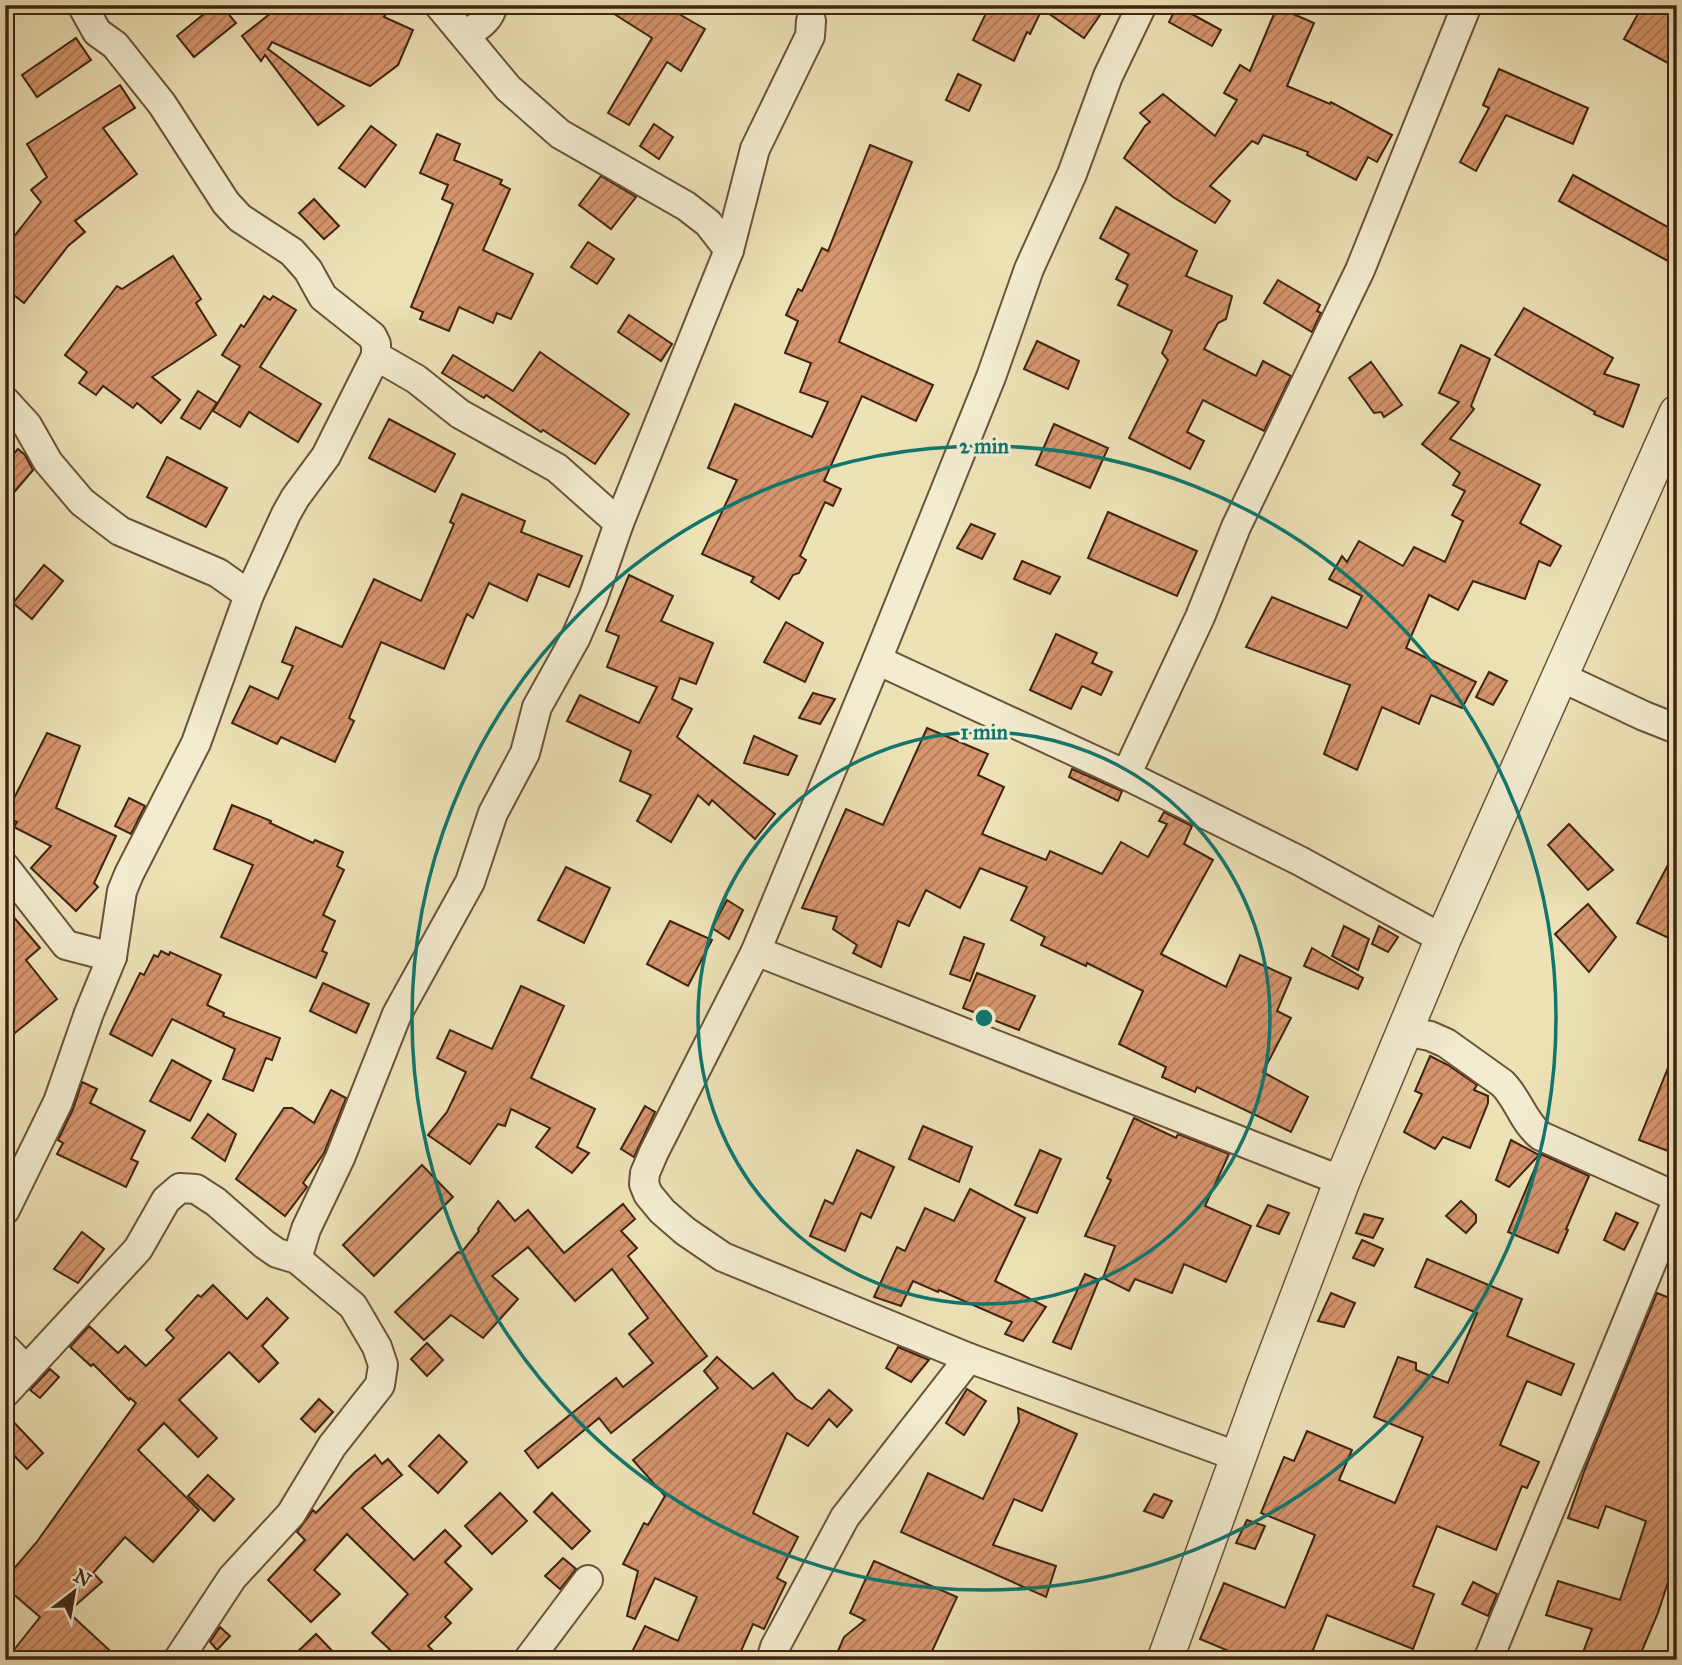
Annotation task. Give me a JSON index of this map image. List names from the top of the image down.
{
  "north": "top right",
  "rings": ["2 min", "1 min"]
}
